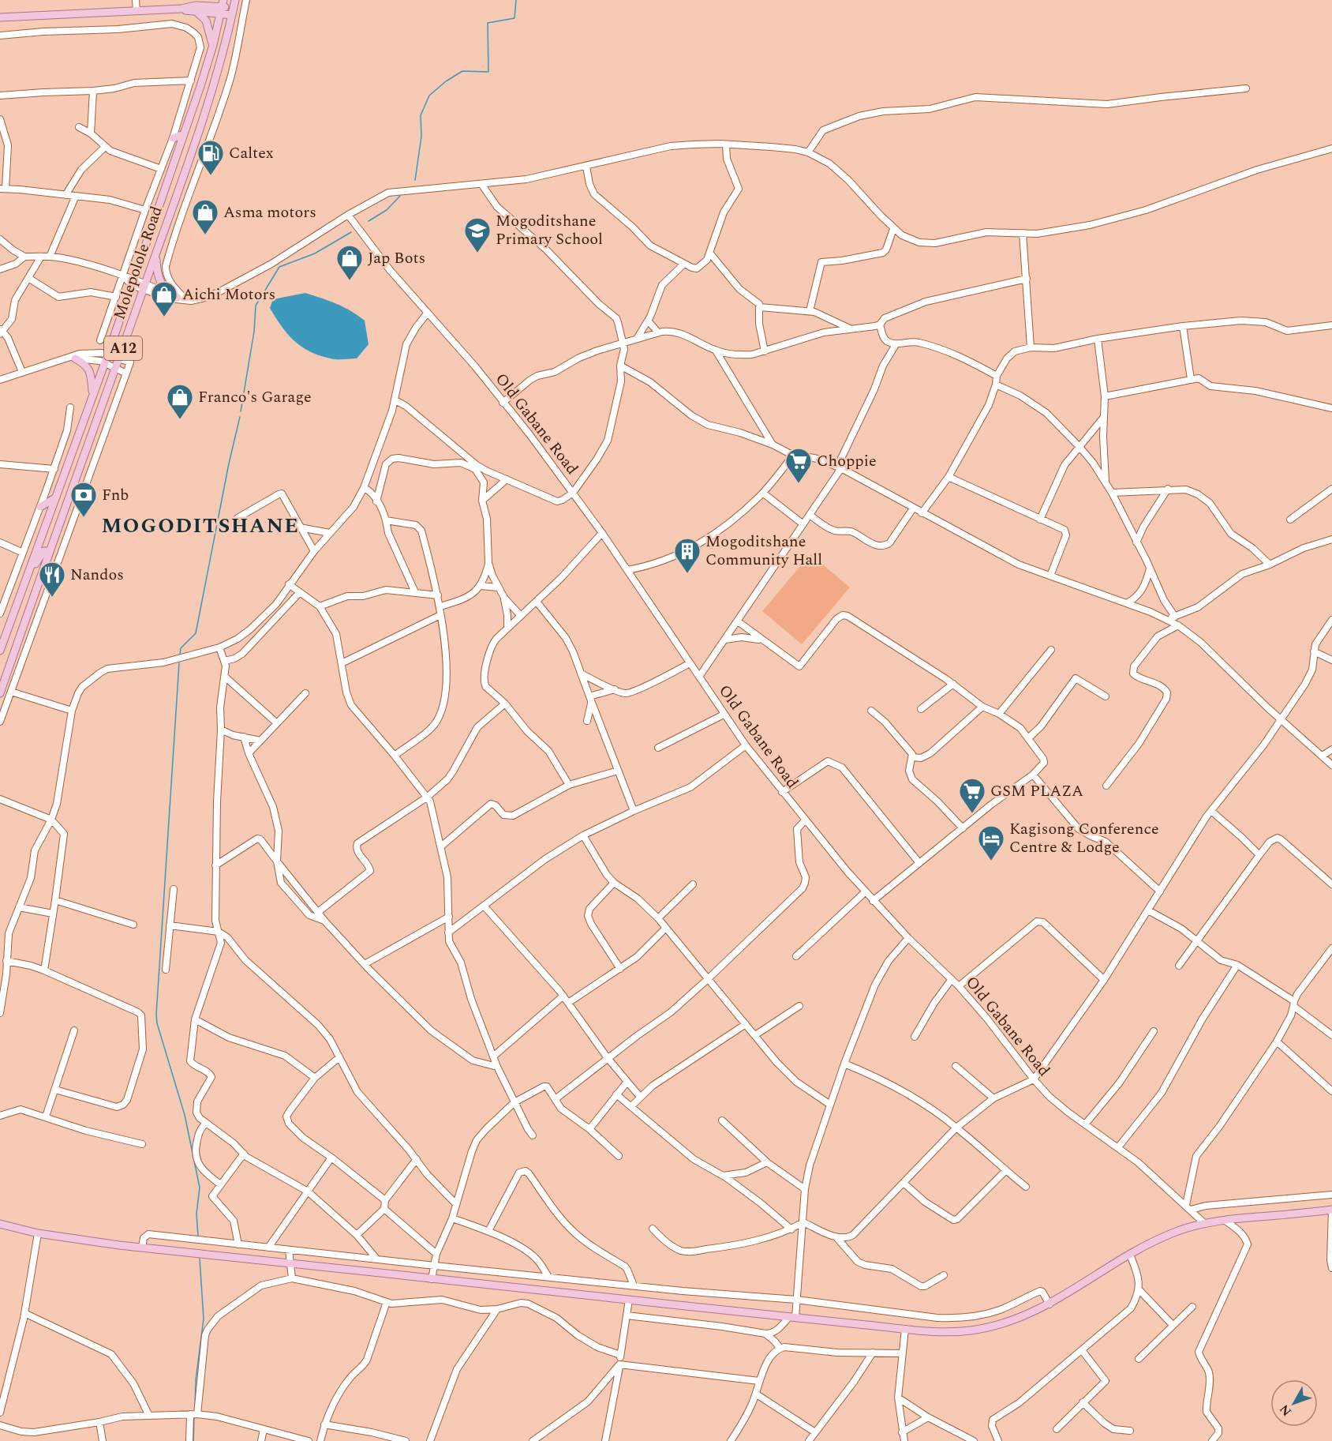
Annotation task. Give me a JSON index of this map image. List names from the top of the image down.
{
  "streets": {
    "main road": ["Molepolole Road", "A12"],
    "street": ["Old Gabane Road"]
  },
  "districts": ["MOGODITSHANE"],
  "places": {
    "fuel station": ["Caltex"],
    "shop": [
      "Asma motors",
      "Jap Bots",
      "Aichi Motors",
      "Franco's Garage"
    ],
    "school or university": ["Mogoditshane Primary School"],
    "supermarket": ["Choppie", "GSM PLAZA"],
    "bank": ["Fnb"],
    "building": ["Mogoditshane Community Hall"],
    "restaurant": ["Nandos"],
    "hotel": ["Kagisong Conference Centre & Lodge"]
  },
  "north": "bottom left"
}
